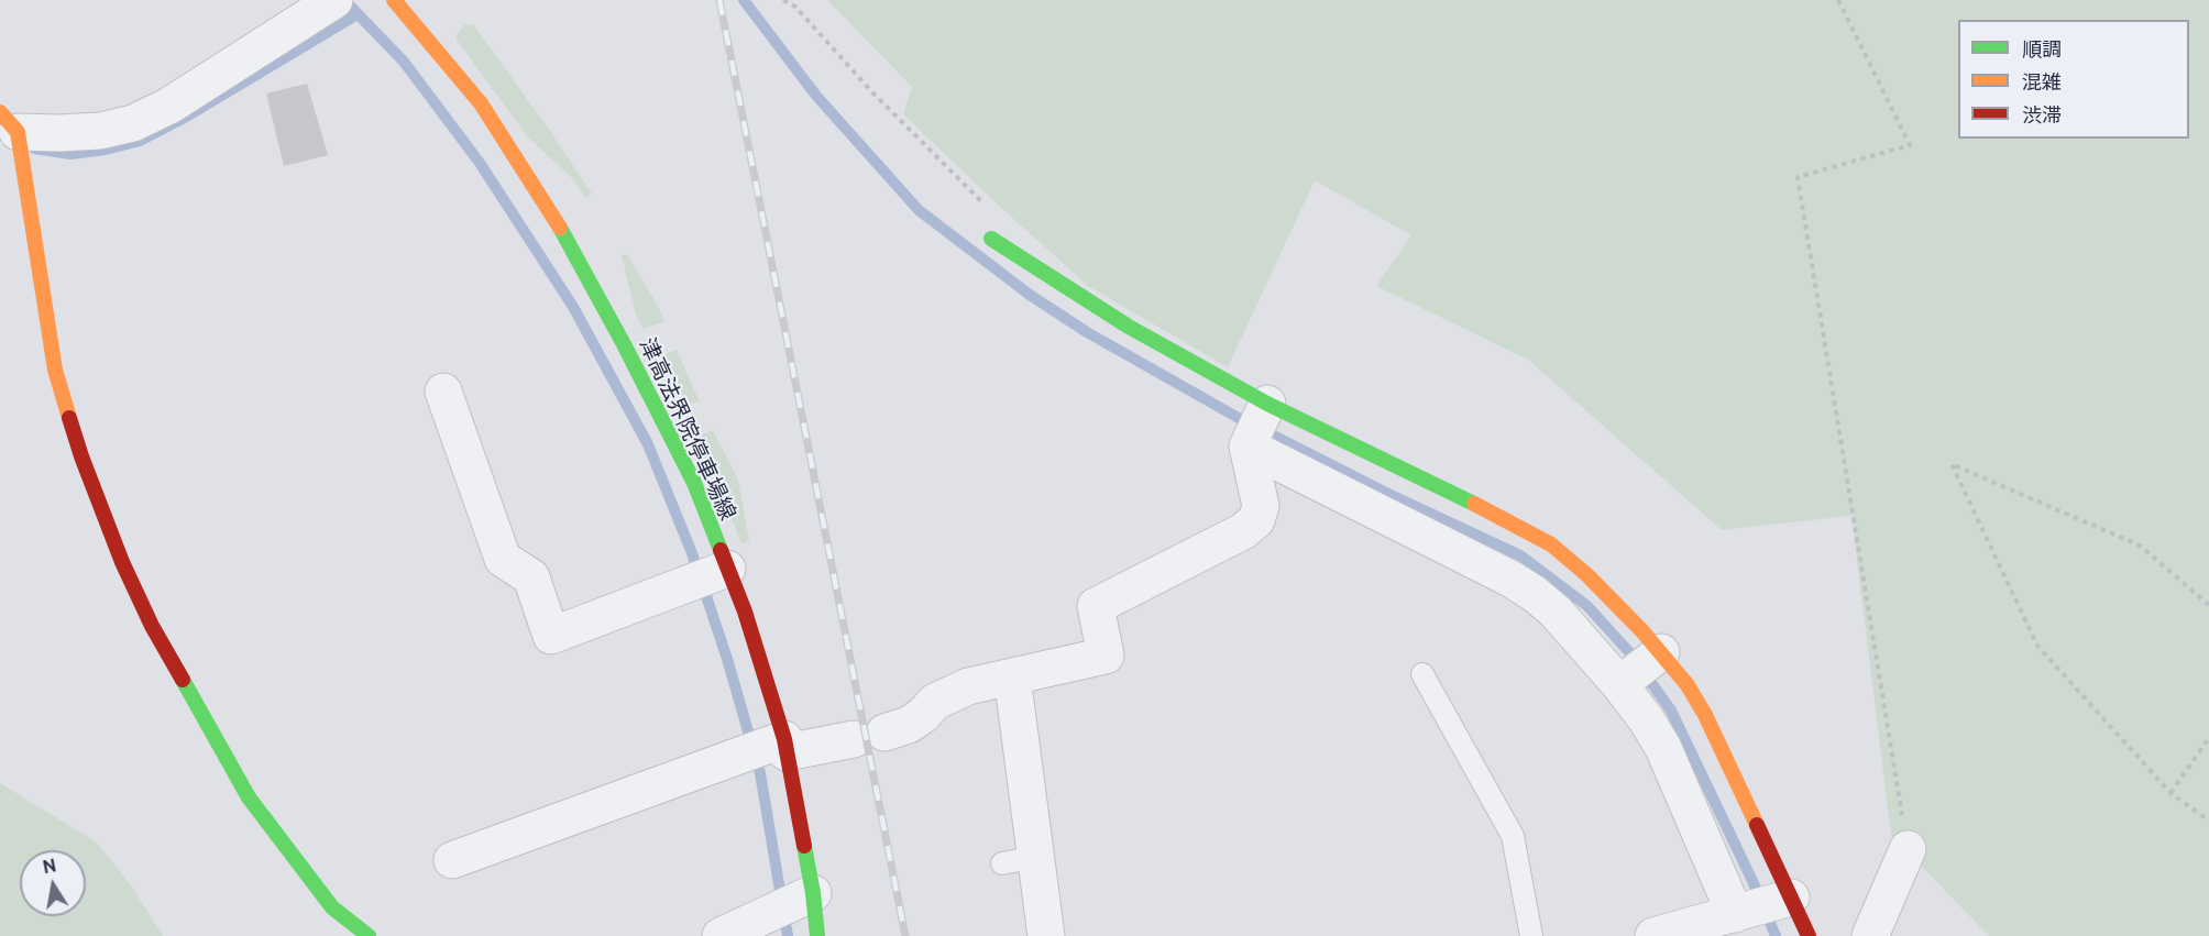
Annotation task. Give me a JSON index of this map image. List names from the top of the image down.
{
  "streets": {
    "street": ["津高法界院停車場線"]
  },
  "legend": ["順調", "混雑", "渋滞"],
  "north": "top"
}
